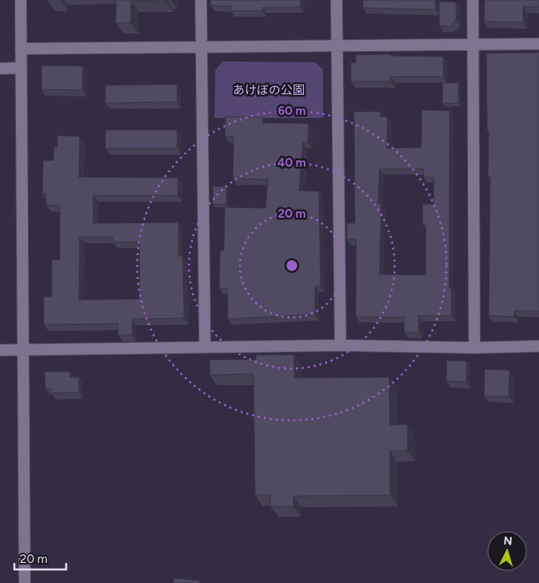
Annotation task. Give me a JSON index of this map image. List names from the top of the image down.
{
  "parks": ["あけぼの公園"],
  "scale_bar": "20 m",
  "north": "top",
  "rings": ["60 m", "40 m", "20 m"]
}
